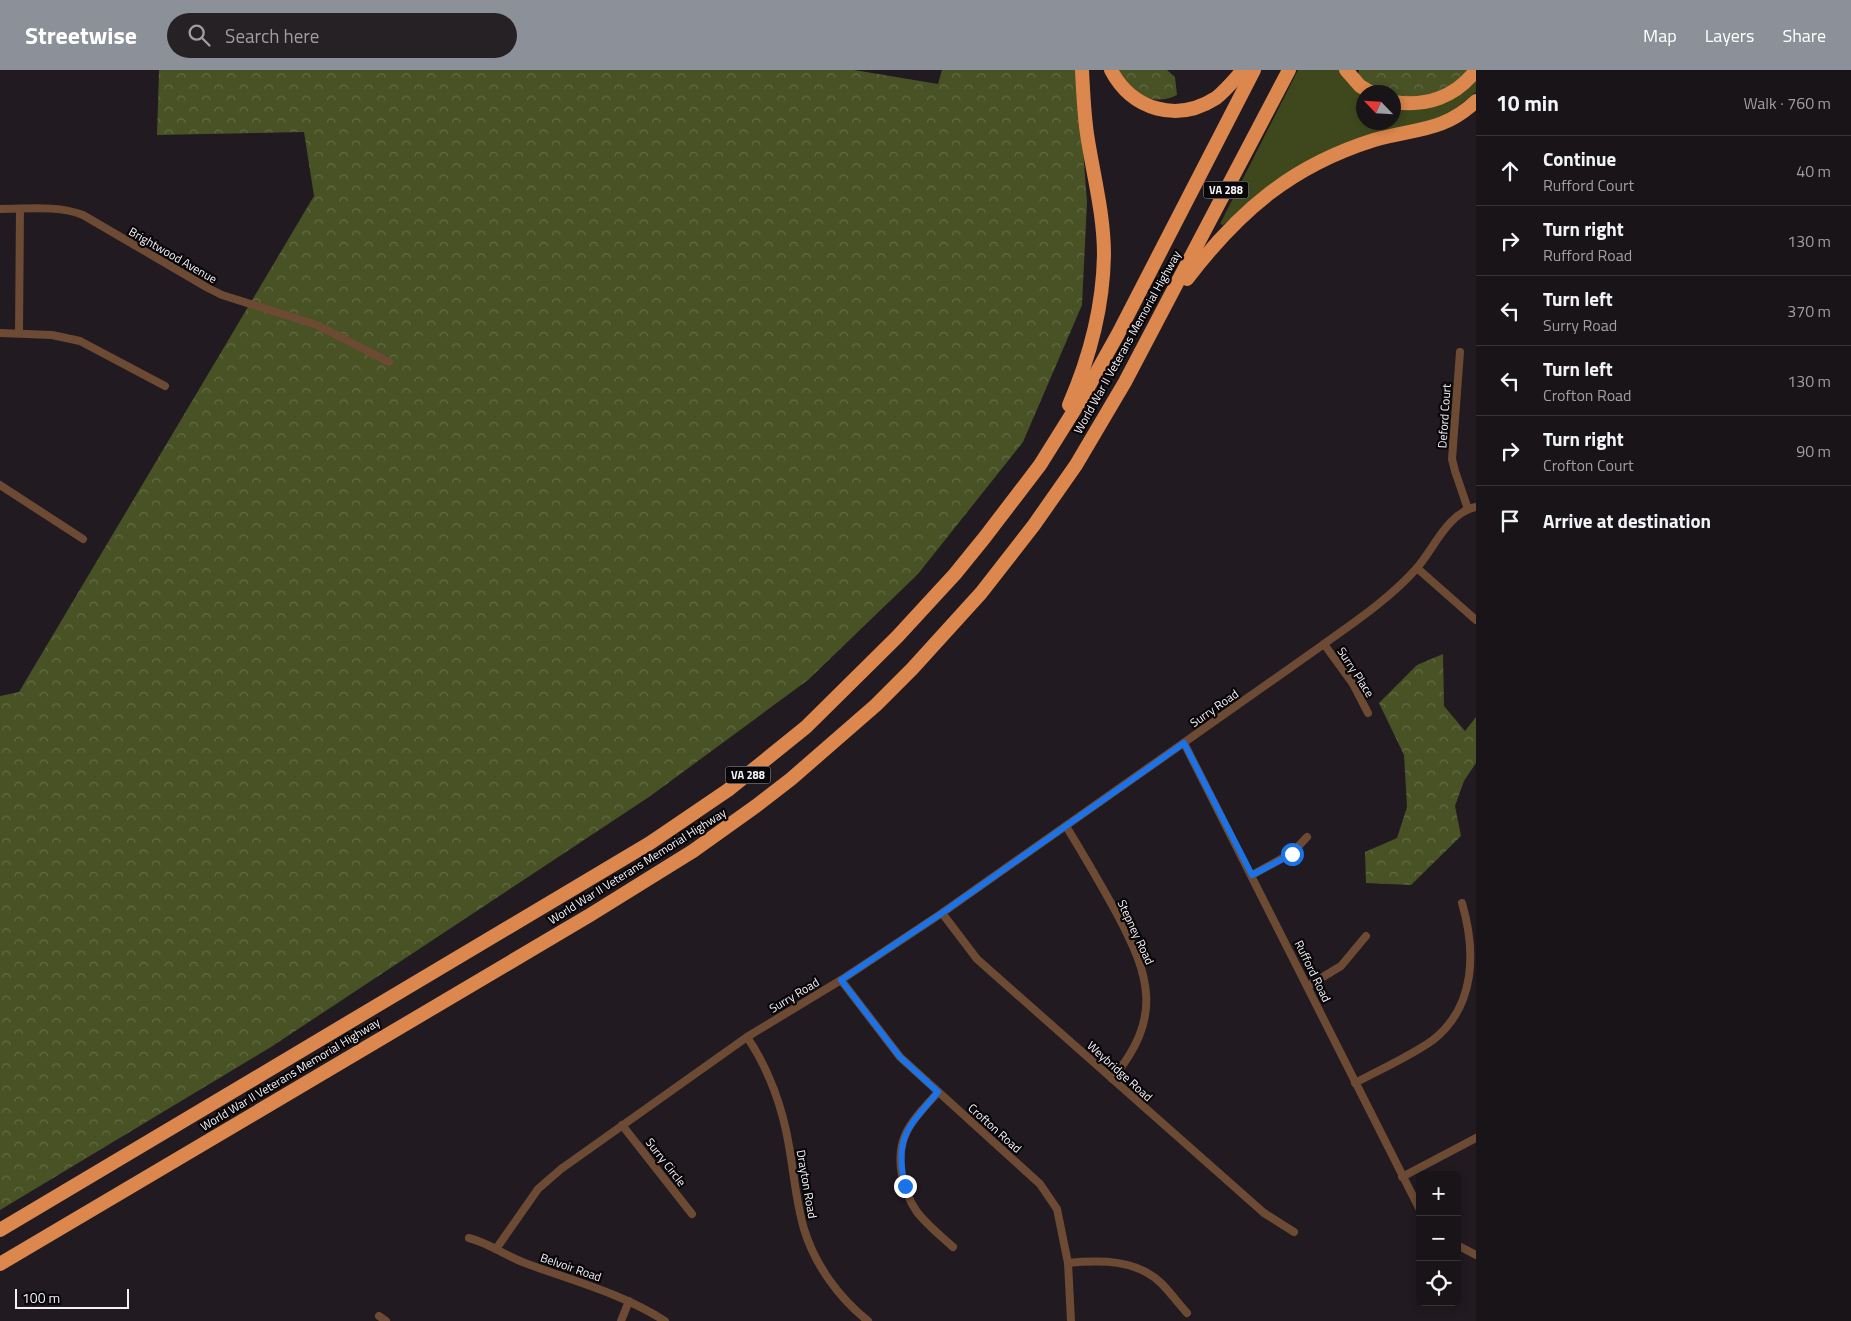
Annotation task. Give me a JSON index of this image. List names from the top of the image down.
{
  "streets": {
    "highway": ["VA 288", "World War II Veterans Memorial Highway"],
    "street": [
      "Brightwood Avenue",
      "Deford Court",
      "Surry Place",
      "Surry Road",
      "Stepney Road",
      "Rufford Road",
      "Weybridge Road",
      "Crofton Road",
      "Surry Circle",
      "Drayton Road",
      "Belvoir Road"
    ]
  },
  "crossings": [
    ["Deford Court", "Surry Road"],
    ["Surry Place", "Surry Road"],
    ["Surry Road", "Stepney Road"],
    ["Surry Road", "Rufford Road"],
    ["Surry Road", "Weybridge Road"],
    ["Surry Road", "Crofton Road"],
    ["Surry Road", "Surry Circle"],
    ["Surry Road", "Drayton Road"],
    ["Surry Road", "Belvoir Road"],
    ["Stepney Road", "Weybridge Road"]
  ],
  "scale_bar": "100 m",
  "north": "top left",
  "page": {
    "header": "Streetwise",
    "search": "Search here",
    "nav": ["Map", "Layers", "Share"],
    "heading": ["10 min", "Walk · 760 m"],
    "list": [
      ["Continue", "Rufford Court", "40 m"],
      ["Turn right", "Rufford Road", "130 m"],
      ["Turn left", "Surry Road", "370 m"],
      ["Turn left", "Crofton Road", "130 m"],
      ["Turn right", "Crofton Court", "90 m"],
      "Arrive at destination"
    ],
    "map_buttons": ["+", "−"],
    "scale": "100 m"
  }
}
